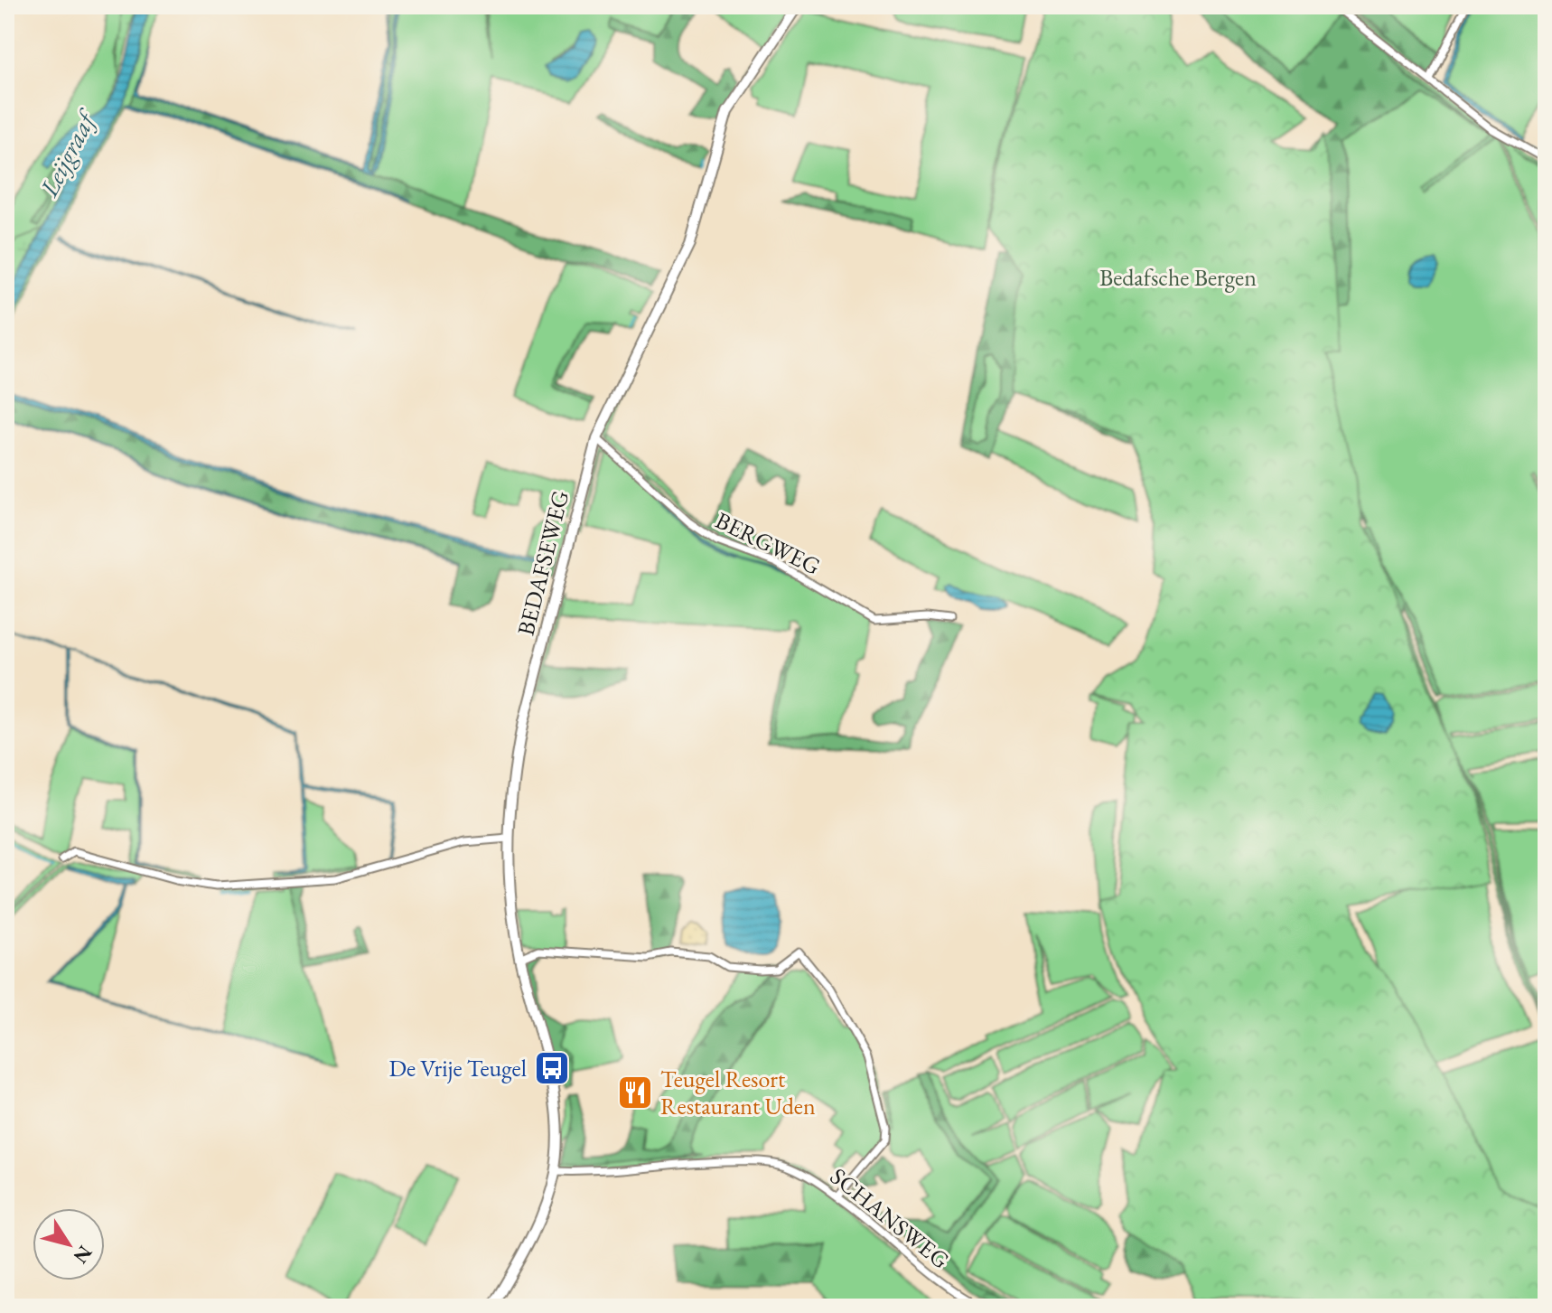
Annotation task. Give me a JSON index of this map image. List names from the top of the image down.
{
  "streets": {
    "street": ["BERGWEG", "BEDAFSEWEG", "SCHANSWEG"]
  },
  "crossings": [
    ["BERGWEG", "BEDAFSEWEG"],
    ["BEDAFSEWEG", "SCHANSWEG"]
  ],
  "water": ["Leijgraaf"],
  "parks": ["Bedafsche Bergen"],
  "places": {
    "bus stop": ["De Vrije Teugel"],
    "restaurant": ["Teugel Resort Restaurant Uden"]
  },
  "north": "bottom right"
}
